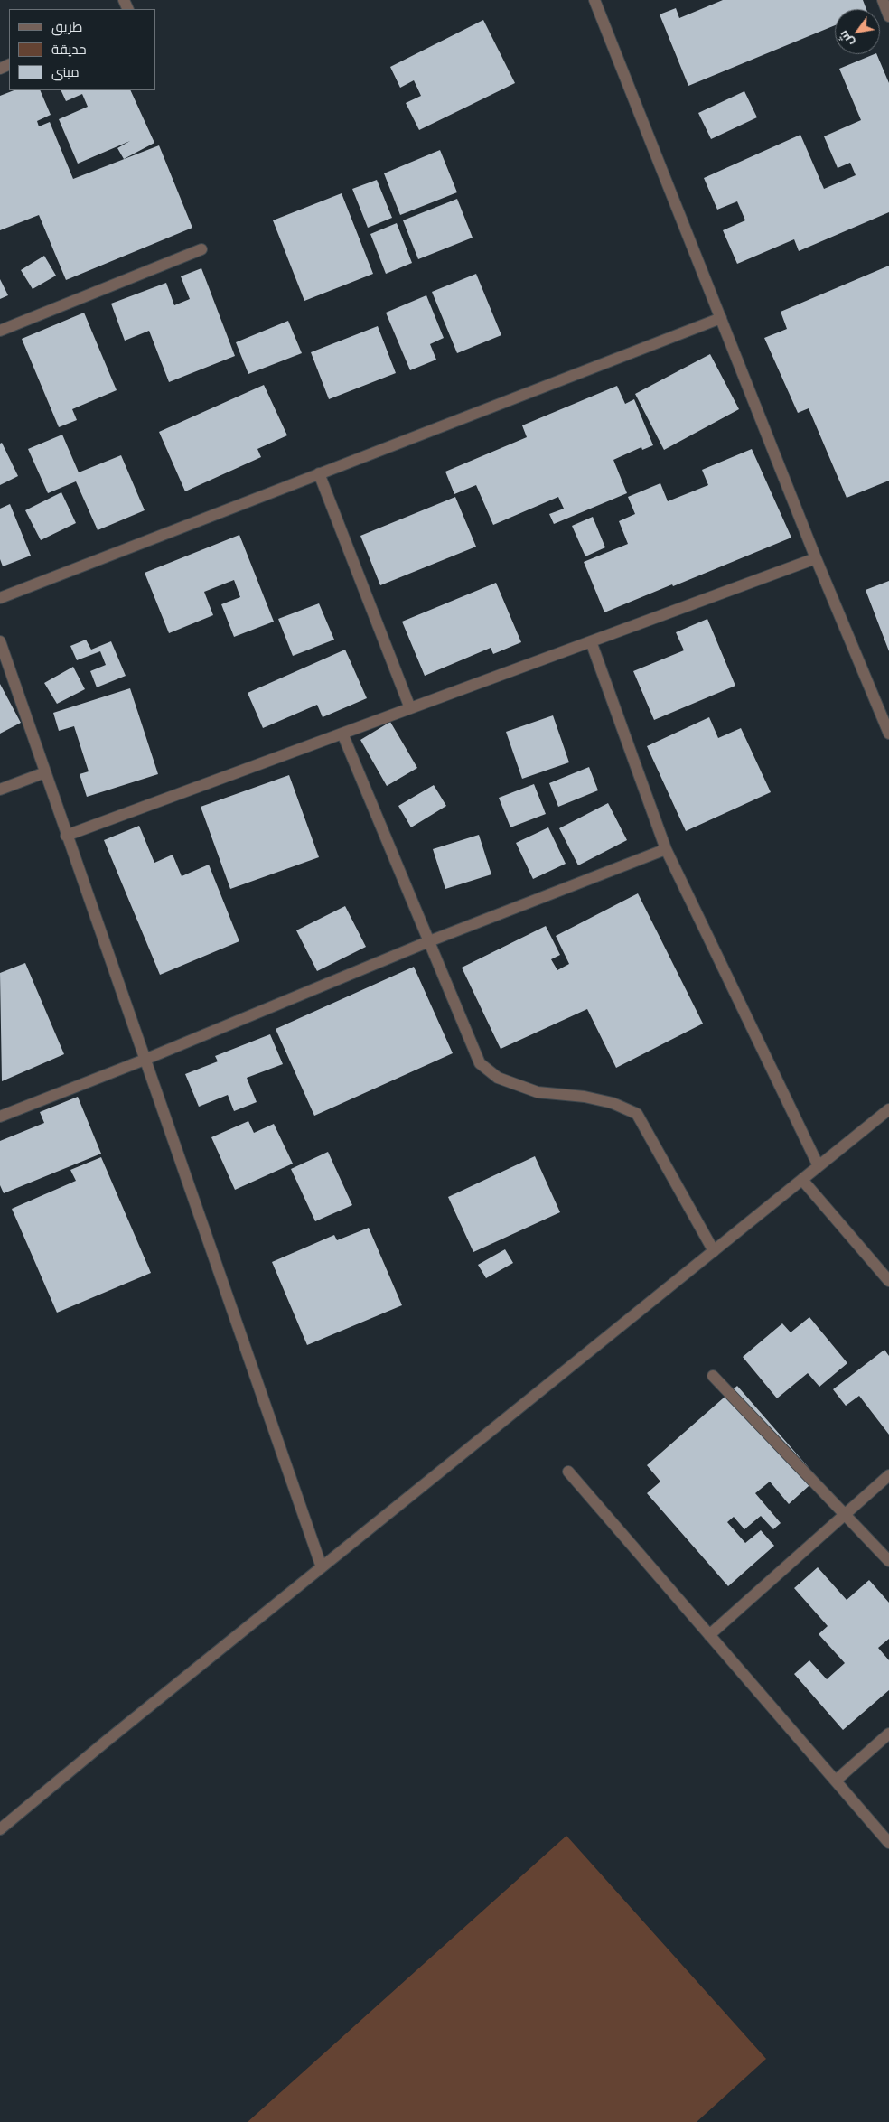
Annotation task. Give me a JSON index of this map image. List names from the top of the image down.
{
  "legend": ["طريق", "حديقة", "مبنى"],
  "north": "bottom left"
}
